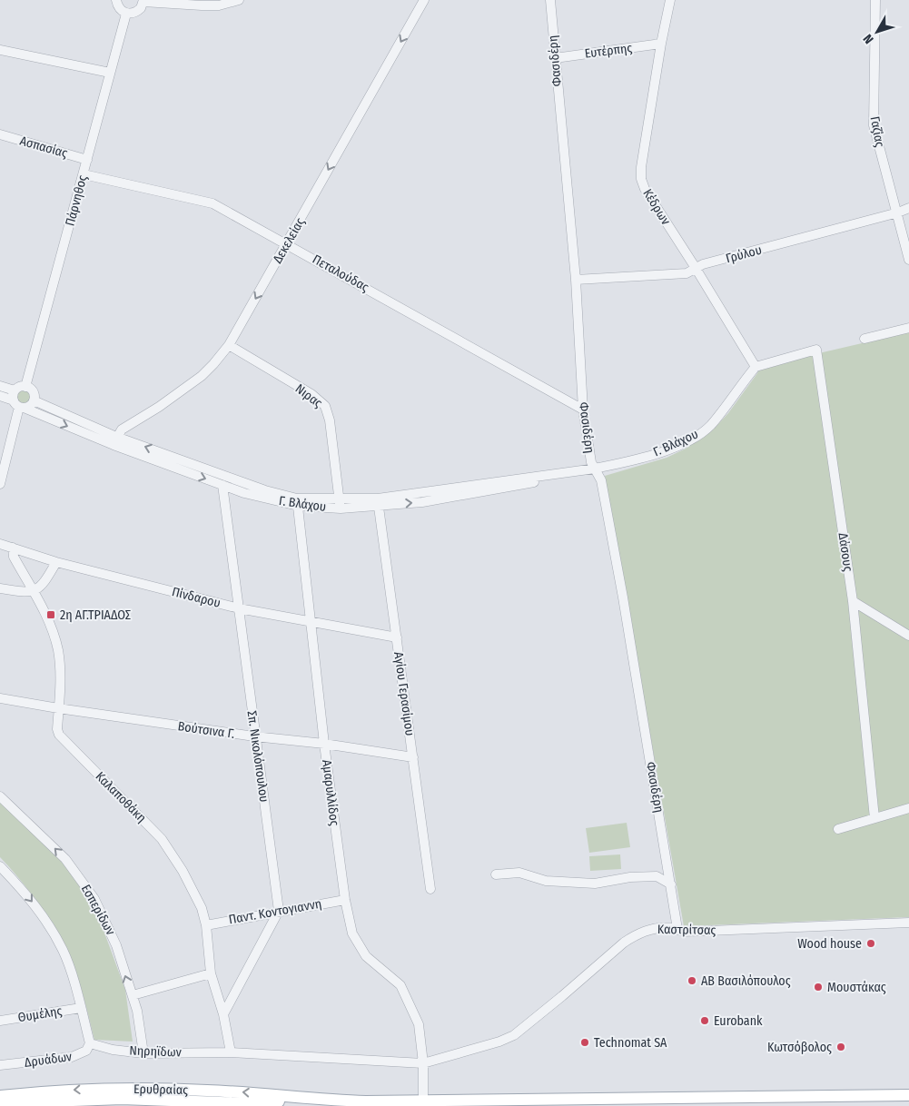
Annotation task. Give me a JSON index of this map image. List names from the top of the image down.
{
  "streets": {
    "main road": ["Ερυθραίας"],
    "street": [
      "Ευτέρπης",
      "Φασιδέρη",
      "Γαζίας",
      "Ασπασίας",
      "Πάρνηθος",
      "Κέδρων",
      "Δεκελείας",
      "Γρύλου",
      "Πεταλούδας",
      "Νιρας",
      "Γ. Βλάχου",
      "Δάσους",
      "Πίνδαρου",
      "Αγίου Γερασίμου",
      "Βούτσινα Γ.",
      "Σπ. Νικολόπουλου",
      "Αμαρυλλίδος",
      "Καλαποθάκη",
      "Εσπερίδων",
      "Παντ. Κοντογιαννη",
      "Καστρίτσας",
      "Θυμέλης",
      "Νηρηϊδων",
      "Δρυάδων"
    ]
  },
  "crossings": [
    ["Ευτέρπης", "Φασιδέρη"],
    ["Ευτέρπης", "Κέδρων"],
    ["Φασιδέρη", "Γρύλου"],
    ["Φασιδέρη", "Πεταλούδας"],
    ["Φασιδέρη", "Γ. Βλάχου"],
    ["Φασιδέρη", "Καστρίτσας"],
    ["Γαζίας", "Γρύλου"],
    ["Ασπασίας", "Πάρνηθος"],
    ["Πάρνηθος", "Πεταλούδας"],
    ["Πάρνηθος", "Γ. Βλάχου"],
    ["Κέδρων", "Γρύλου"],
    ["Κέδρων", "Γ. Βλάχου"],
    ["Κέδρων", "Δάσους"],
    ["Δεκελείας", "Πεταλούδας"],
    ["Δεκελείας", "Νιρας"],
    ["Δεκελείας", "Γ. Βλάχου"],
    ["Νιρας", "Γ. Βλάχου"],
    ["Γ. Βλάχου", "Δάσους"],
    ["Γ. Βλάχου", "Αγίου Γερασίμου"],
    ["Γ. Βλάχου", "Σπ. Νικολόπουλου"],
    ["Γ. Βλάχου", "Αμαρυλλίδος"],
    ["Πίνδαρου", "Αγίου Γερασίμου"],
    ["Πίνδαρου", "Σπ. Νικολόπουλου"],
    ["Πίνδαρου", "Αμαρυλλίδος"],
    ["Πίνδαρου", "Καλαποθάκη"],
    ["Αγίου Γερασίμου", "Βούτσινα Γ."],
    ["Βούτσινα Γ.", "Σπ. Νικολόπουλου"],
    ["Βούτσινα Γ.", "Αμαρυλλίδος"],
    ["Βούτσινα Γ.", "Καλαποθάκη"],
    ["Σπ. Νικολόπουλου", "Παντ. Κοντογιαννη"],
    ["Αμαρυλλίδος", "Παντ. Κοντογιαννη"],
    ["Αμαρυλλίδος", "Καστρίτσας"],
    ["Αμαρυλλίδος", "Νηρηϊδων"],
    ["Αμαρυλλίδος", "Ερυθραίας"],
    ["Καλαποθάκη", "Παντ. Κοντογιαννη"],
    ["Καλαποθάκη", "Νηρηϊδων"],
    ["Εσπερίδων", "Νηρηϊδων"],
    ["Καστρίτσας", "Νηρηϊδων"],
    ["Νηρηϊδων", "Δρυάδων"]
  ],
  "one_way": ["Δεκελείας"],
  "places": {
    "transit": ["2η ΑΓ.ΤΡΙΑΔΟΣ"],
    "other": [
      "Wood house",
      "ΑΒ Βασιλόπουλος",
      "Μουστάκας",
      "Eurobank",
      "Technomat SA",
      "Κωτσόβολος"
    ]
  },
  "north": "bottom left"
}
